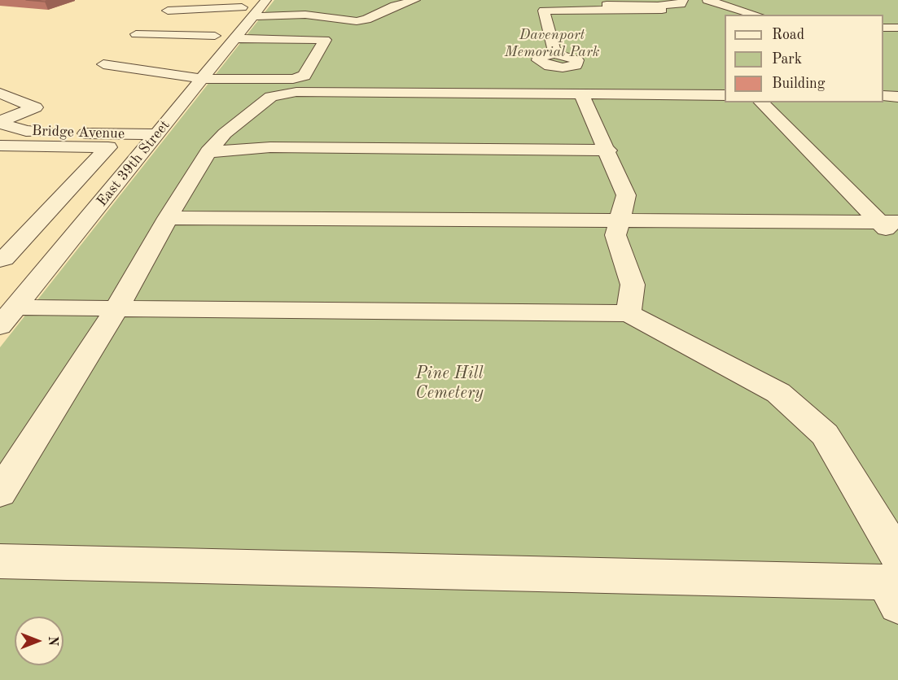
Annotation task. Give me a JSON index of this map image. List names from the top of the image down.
{
  "streets": {
    "street": ["Bridge Avenue", "East 39th Street"]
  },
  "crossings": [
    ["Bridge Avenue", "East 39th Street"]
  ],
  "parks": ["Davenport Memorial Park", "Pine Hill Cemetery"],
  "legend": ["Road", "Park", "Building"],
  "north": "right"
}
